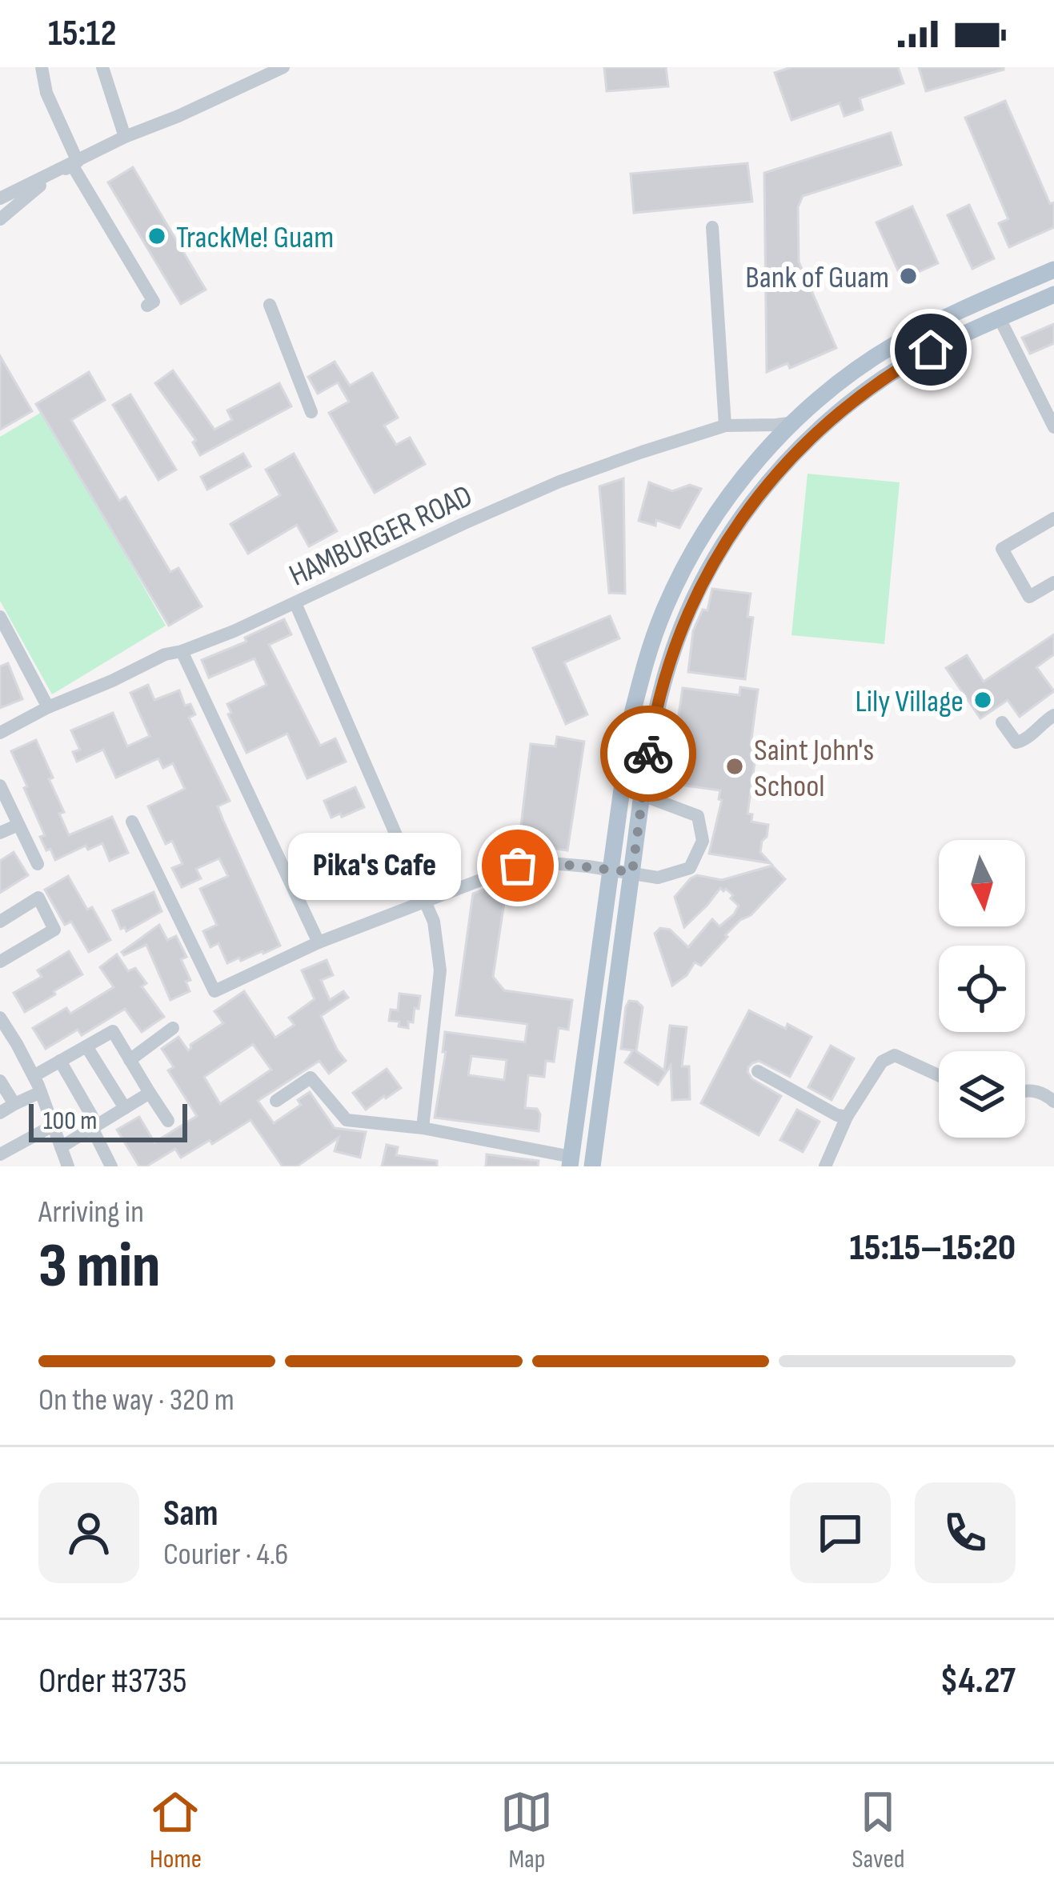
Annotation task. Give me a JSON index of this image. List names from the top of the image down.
{
  "streets": {
    "street": ["HAMBURGER ROAD"]
  },
  "places": [
    "TrackMe! Guam",
    "Bank of Guam",
    "Lily Village",
    "Saint John's School",
    "Pika's Cafe"
  ],
  "scale_bar": "100 m",
  "north": "bottom",
  "page": {
    "status": "15:12",
    "bubble": "Pika's Cafe",
    "scale": "100 m",
    "heading": ["3 min", "Arriving in", "15:15–15:20"],
    "panel": [
      "Sam",
      "Courier · 4.6",
      "Order #3735",
      "$4.27"
    ],
    "bar": "On the way · 320 m",
    "tabs": ["Home", "Map", "Saved"]
  }
}
